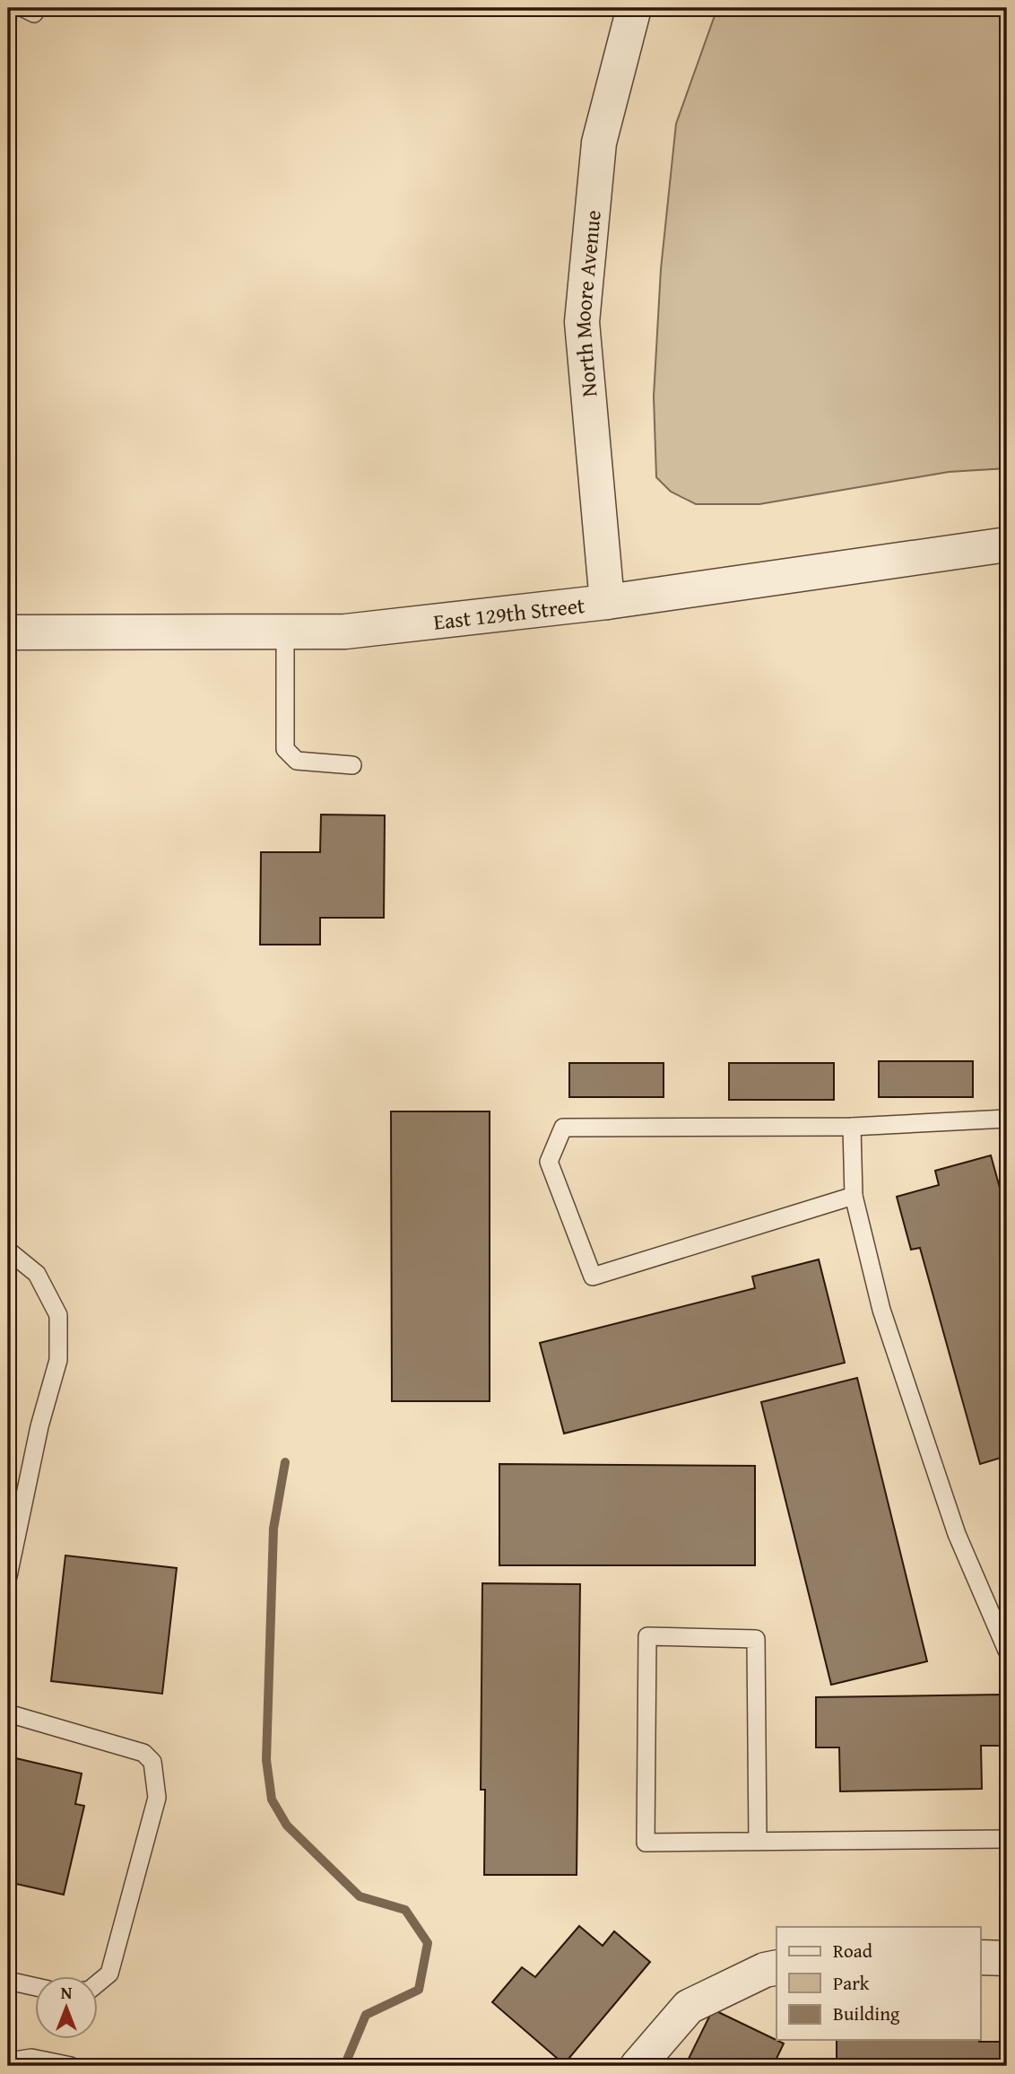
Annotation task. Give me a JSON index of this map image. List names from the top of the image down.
{
  "streets": {
    "street": ["North Moore Avenue", "East 129th Street"]
  },
  "crossings": [
    ["North Moore Avenue", "East 129th Street"]
  ],
  "legend": ["Road", "Park", "Building"],
  "north": "top"
}
